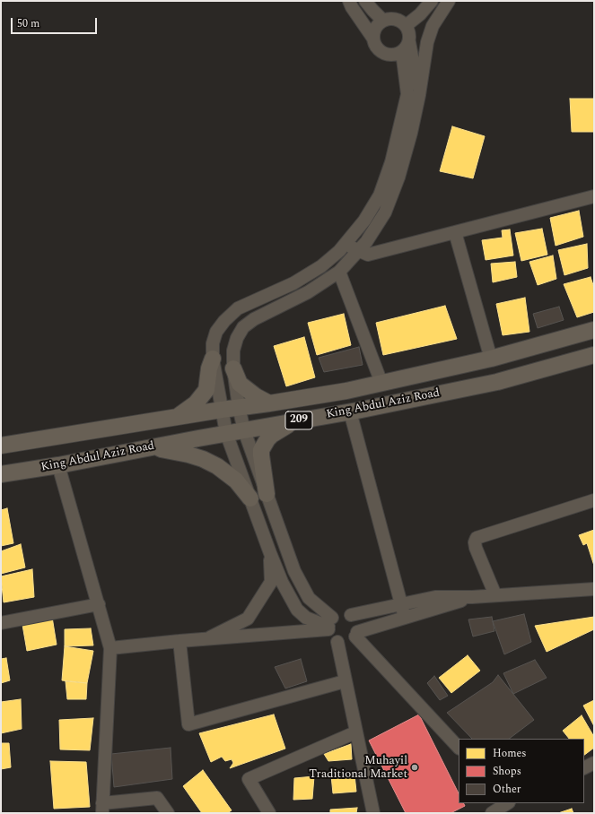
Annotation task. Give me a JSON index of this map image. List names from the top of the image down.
{
  "streets": {
    "main road": ["King Abdul Aziz Road", "209"]
  },
  "places": ["Muhayil Traditional Market"],
  "legend": ["Homes", "Shops", "Other"],
  "scale_bar": "50 m"
}
